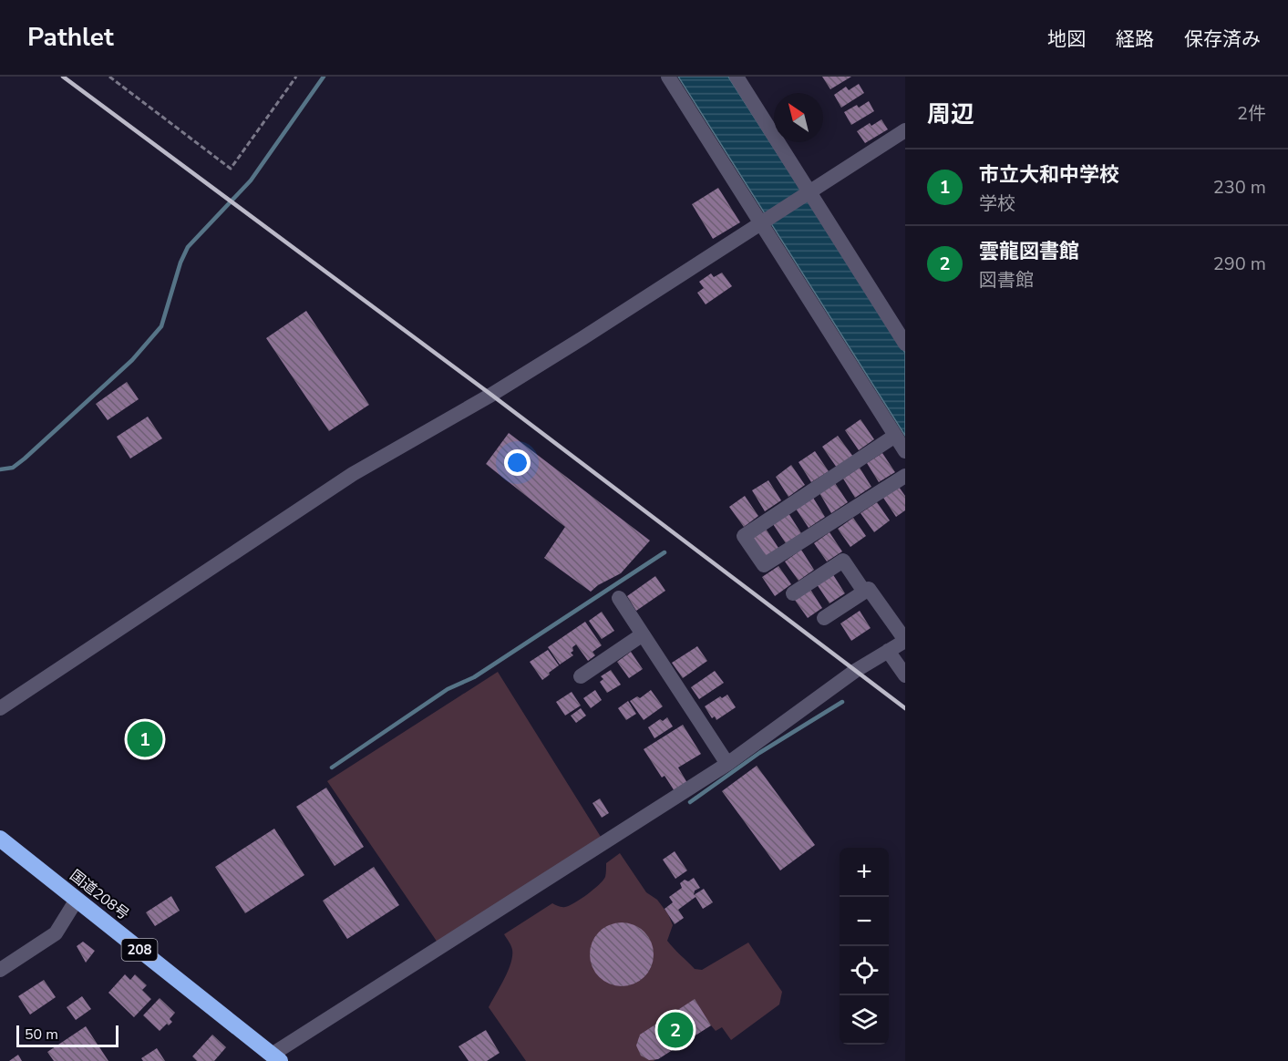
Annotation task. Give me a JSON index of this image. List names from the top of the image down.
{
  "streets": {
    "highway": ["国道208号", "208"]
  },
  "scale_bar": "50 m",
  "north": "top left",
  "page": {
    "header": "Pathlet",
    "nav": ["地図", "経路", "保存済み"],
    "heading": ["周辺", "2件"],
    "list": [
      {
        "mark": "1",
        "name": "市立大和中学校",
        "note": "学校",
        "value": "230 m"
      },
      {
        "mark": "2",
        "name": "雲龍図書館",
        "note": "図書館",
        "value": "290 m"
      }
    ],
    "pins": ["1", "2"],
    "map_buttons": ["+", "−"],
    "scale": "50 m"
  }
}
